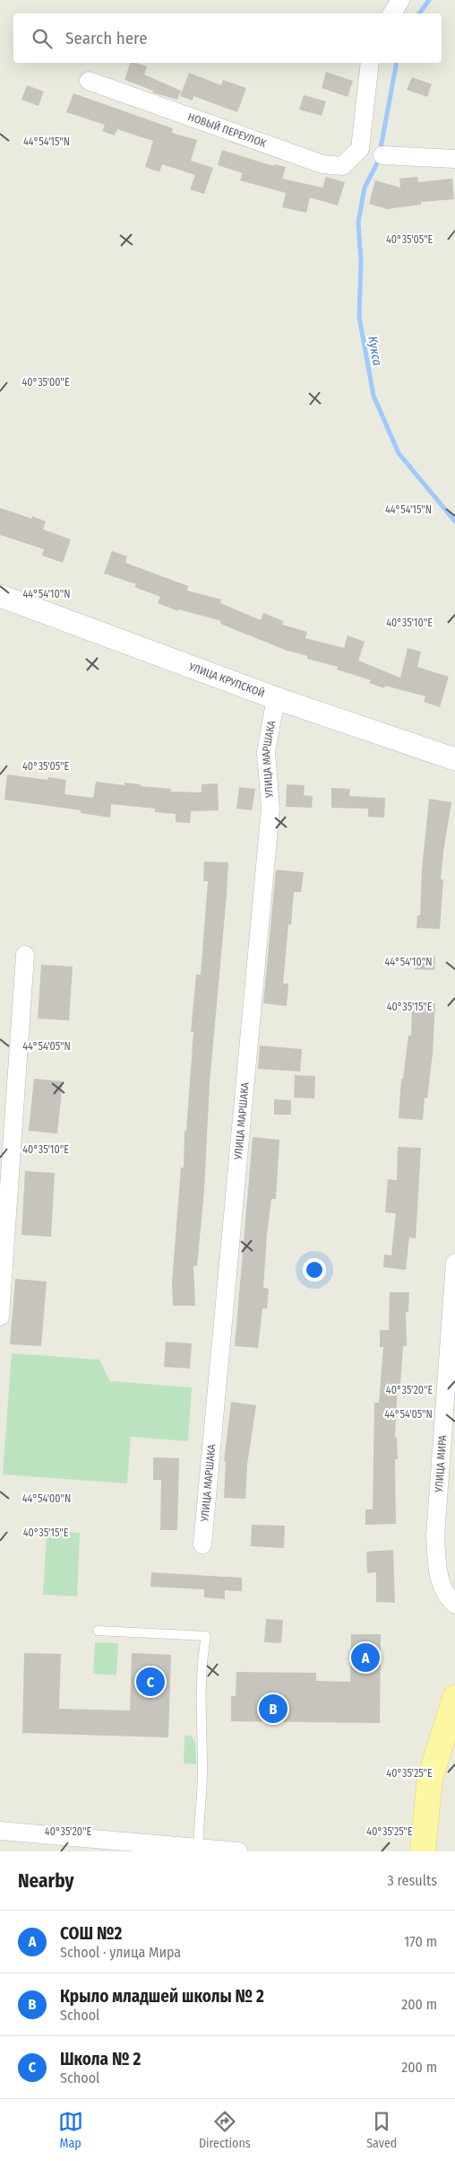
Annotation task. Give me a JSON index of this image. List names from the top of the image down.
{
  "streets": {
    "street": [
      "НОВЫЙ ПЕРЕУЛОК",
      "УЛИЦА КРУПСКОЙ",
      "УЛИЦА МАРШАКА",
      "УЛИЦА МИРА"
    ]
  },
  "crossings": [
    ["УЛИЦА КРУПСКОЙ", "УЛИЦА МАРШАКА"]
  ],
  "water": ["Кукса"],
  "page": {
    "search": "Search here",
    "pins": ["A", "C", "B"],
    "heading": ["Nearby", "3 results"],
    "list": [
      {
        "mark": "A",
        "name": "СОШ №2",
        "note": "School · улица Мира",
        "value": "170 m"
      },
      {
        "mark": "B",
        "name": "Крыло младшей школы № 2",
        "note": "School",
        "value": "200 m"
      },
      {
        "mark": "C",
        "name": "Школа № 2",
        "note": "School",
        "value": "200 m"
      }
    ],
    "nav": ["Map", "Directions", "Saved"]
  },
  "coordinates": [
    "44°54'15\"N",
    "40°35'05\"E",
    "40°35'00\"E",
    "44°54'10\"N",
    "40°35'10\"E",
    "40°35'15\"E",
    "44°54'05\"N",
    "40°35'20\"E",
    "44°54'00\"N",
    "40°35'25\"E"
  ]
}
